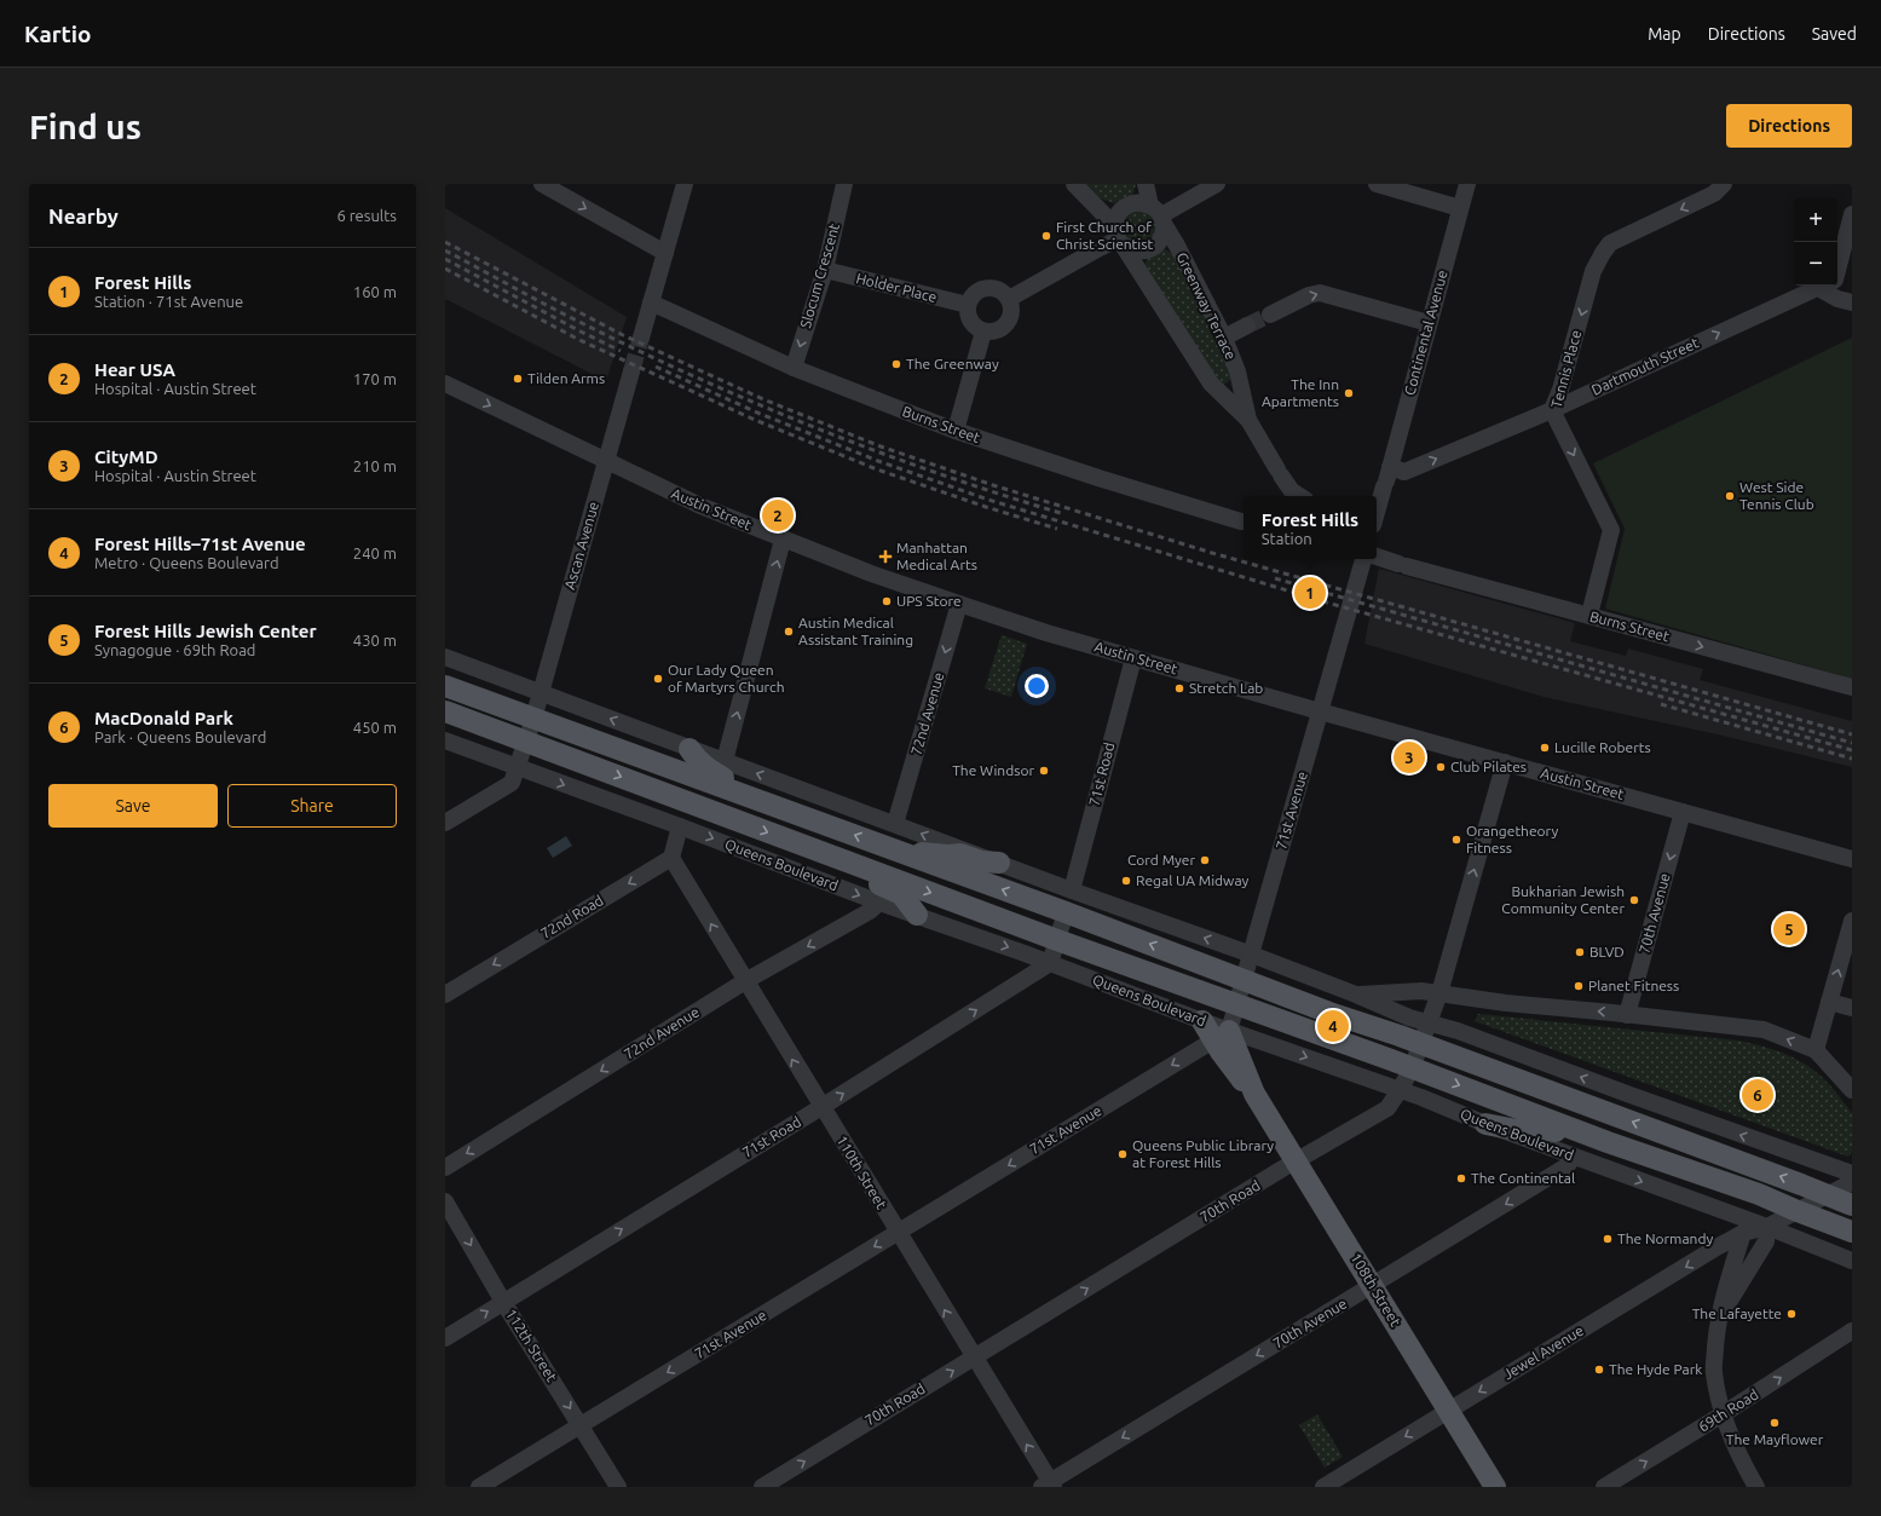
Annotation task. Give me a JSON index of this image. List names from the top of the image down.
{
  "streets": {
    "main road": ["Queens Boulevard", "108th Street"],
    "street": [
      "Slocum Crescent",
      "Holder Place",
      "Greenway Terrace",
      "Continental Avenue",
      "Dartmouth Street",
      "Tennis Place",
      "Burns Street",
      "Austin Street",
      "Ascan Avenue",
      "72nd Avenue",
      "71st Road",
      "71st Avenue",
      "70th Avenue",
      "72nd Road",
      "110th Street",
      "70th Road",
      "112th Street",
      "Jewel Avenue",
      "69th Road"
    ]
  },
  "crossings": [
    ["Slocum Crescent", "Holder Place"],
    ["Slocum Crescent", "Burns Street"],
    ["Continental Avenue", "Dartmouth Street"],
    ["Dartmouth Street", "Tennis Place"],
    ["Tennis Place", "Burns Street"],
    ["Austin Street", "Ascan Avenue"],
    ["Austin Street", "72nd Avenue"],
    ["Austin Street", "71st Road"],
    ["Austin Street", "71st Avenue"],
    ["Austin Street", "70th Avenue"],
    ["Austin Street", "70th Road"],
    ["Ascan Avenue", "Queens Boulevard"],
    ["72nd Avenue", "Queens Boulevard"],
    ["72nd Avenue", "110th Street"],
    ["71st Road", "Queens Boulevard"],
    ["71st Road", "110th Street"],
    ["71st Road", "112th Street"],
    ["71st Avenue", "Queens Boulevard"],
    ["71st Avenue", "110th Street"],
    ["71st Avenue", "108th Street"],
    ["71st Avenue", "112th Street"],
    ["Queens Boulevard", "70th Avenue"],
    ["Queens Boulevard", "70th Road"],
    ["Queens Boulevard", "108th Street"],
    ["Queens Boulevard", "Jewel Avenue"],
    ["70th Avenue", "110th Street"],
    ["70th Avenue", "108th Street"],
    ["72nd Road", "110th Street"],
    ["110th Street", "70th Road"],
    ["70th Road", "108th Street"],
    ["108th Street", "Jewel Avenue"]
  ],
  "one_way": [
    "Slocum Crescent",
    "Dartmouth Street",
    "Tennis Place",
    "72nd Avenue",
    "71st Road",
    "71st Avenue",
    "70th Avenue",
    "72nd Road",
    "110th Street",
    "70th Road",
    "112th Street",
    "Jewel Avenue",
    "69th Road"
  ],
  "places": {
    "other": [
      "First Church of Christ Scientist",
      "The Greenway",
      "Tilden Arms",
      "The Inn Apartments",
      "West Side Tennis Club",
      "UPS Store",
      "Austin Medical Assistant Training",
      "Our Lady Queen of Martyrs Church",
      "Stretch Lab",
      "Lucille Roberts",
      "Club Pilates",
      "The Windsor",
      "Orangetheory Fitness",
      "Cord Myer",
      "Regal UA Midway",
      "Bukharian Jewish Community Center",
      "BLVD",
      "Planet Fitness",
      "Queens Public Library at Forest Hills",
      "The Continental",
      "The Normandy",
      "The Lafayette",
      "The Hyde Park",
      "The Mayflower"
    ],
    "health": ["Manhattan Medical Arts"]
  },
  "page": {
    "header": "Kartio",
    "nav": ["Map", "Directions", "Saved"],
    "buttons": [
      "Directions",
      ["Save", "Share"]
    ],
    "title": "Find us",
    "heading": ["Nearby", "6 results"],
    "map_buttons": ["+", "−"],
    "list": [
      {
        "mark": "1",
        "name": "Forest Hills",
        "note": "Station · 71st Avenue",
        "value": "160 m"
      },
      {
        "mark": "2",
        "name": "Hear USA",
        "note": "Hospital · Austin Street",
        "value": "170 m"
      },
      {
        "mark": "3",
        "name": "CityMD",
        "note": "Hospital · Austin Street",
        "value": "210 m"
      },
      {
        "mark": "4",
        "name": "Forest Hills–71st Avenue",
        "note": "Metro · Queens Boulevard",
        "value": "240 m"
      },
      {
        "mark": "5",
        "name": "Forest Hills Jewish Center",
        "note": "Synagogue · 69th Road",
        "value": "430 m"
      },
      {
        "mark": "6",
        "name": "MacDonald Park",
        "note": "Park · Queens Boulevard",
        "value": "450 m"
      }
    ],
    "popup": ["Forest Hills", "Station"],
    "pins": [
      "2",
      "1",
      "3",
      "5",
      "4",
      "6"
    ]
  }
}
